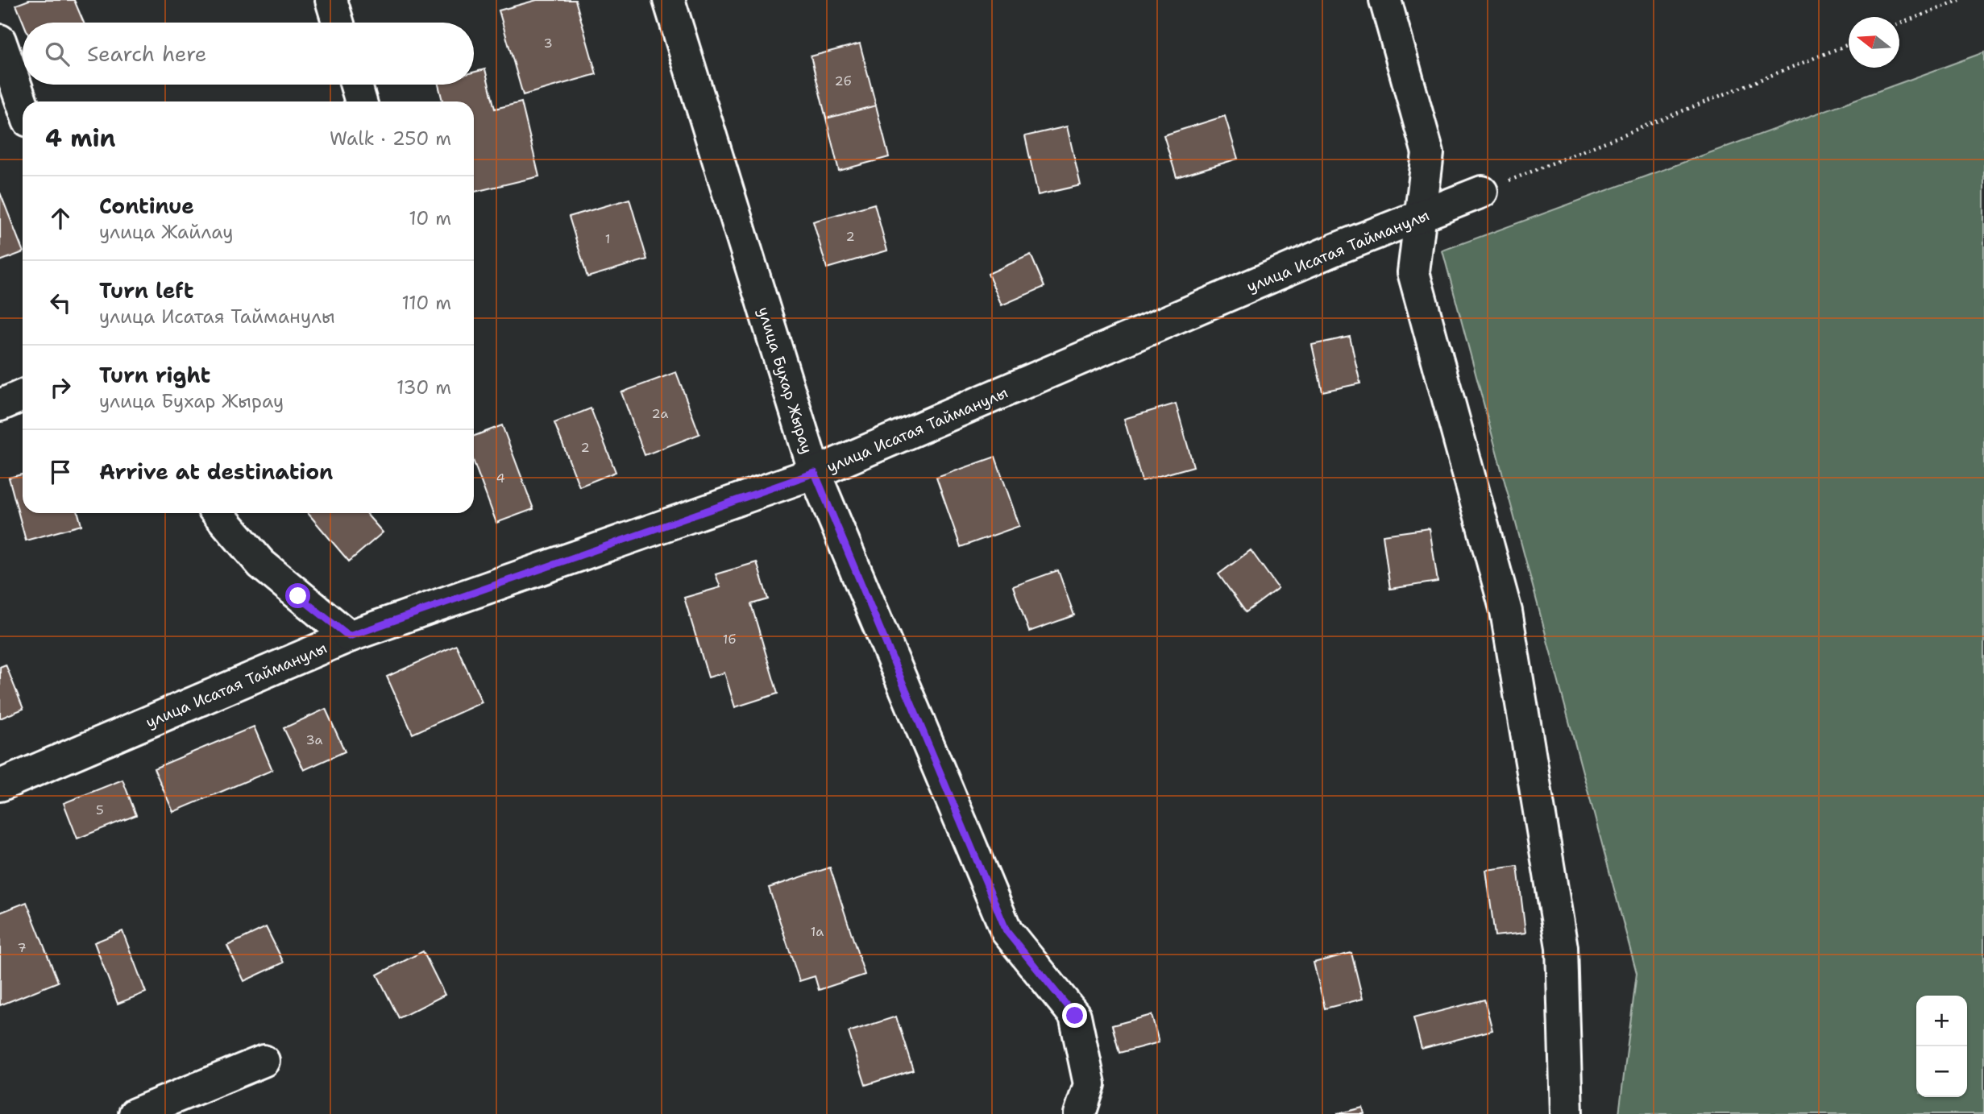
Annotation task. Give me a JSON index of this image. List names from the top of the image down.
{
  "streets": {
    "street": ["улица Исатая Тайманулы", "улица Бухар Жырау"]
  },
  "crossings": [
    ["улица Исатая Тайманулы", "улица Бухар Жырау"]
  ],
  "house_numbers": [
    "3",
    "2б",
    "2",
    "1",
    "2а",
    "2",
    "4",
    "1б",
    "3а",
    "5",
    "1а",
    "7"
  ],
  "north": "left",
  "page": {
    "search": "Search here",
    "heading": ["4 min", "Walk · 250 m"],
    "list": [
      ["Continue", "улица Жайлау", "10 m"],
      ["Turn left", "улица Исатая Тайманулы", "110 m"],
      ["Turn right", "улица Бухар Жырау", "130 m"],
      "Arrive at destination"
    ],
    "map_buttons": ["+", "−"]
  }
}
